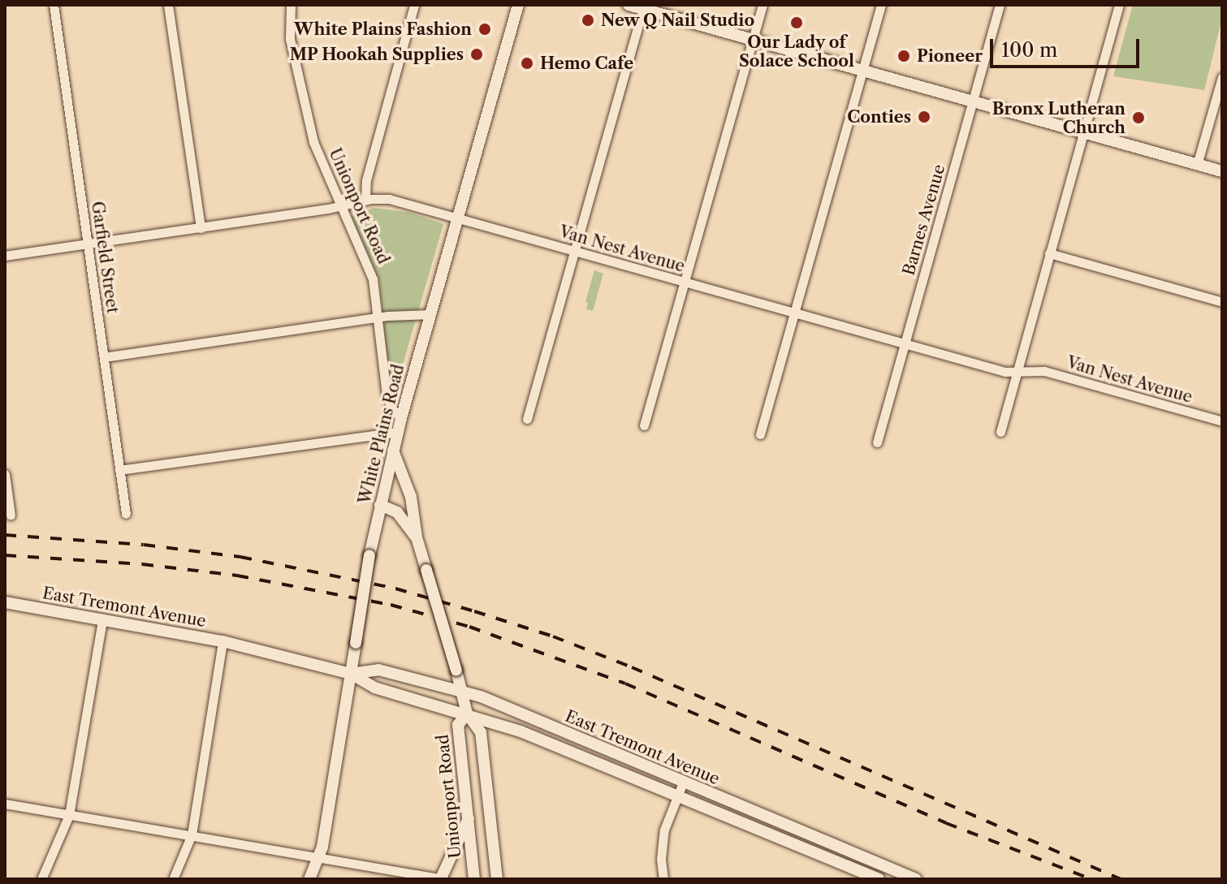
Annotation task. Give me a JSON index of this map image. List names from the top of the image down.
{
  "streets": {
    "main road": ["Unionport Road", "White Plains Road", "East Tremont Avenue"],
    "street": ["Barnes Avenue", "Van Nest Avenue", "Garfield Street"]
  },
  "crossings": [
    ["Unionport Road", "Van Nest Avenue"],
    ["Unionport Road", "White Plains Road"],
    ["Unionport Road", "East Tremont Avenue"],
    ["Barnes Avenue", "Van Nest Avenue"],
    ["Van Nest Avenue", "Garfield Street"],
    ["Van Nest Avenue", "White Plains Road"],
    ["White Plains Road", "East Tremont Avenue"]
  ],
  "places": [
    "New Q Nail Studio",
    "Our Lady of Solace School",
    "White Plains Fashion",
    "MP Hookah Supplies",
    "Pioneer",
    "Hemo Cafe",
    "Conties",
    "Bronx Lutheran Church"
  ],
  "scale_bar": "100 m"
}
